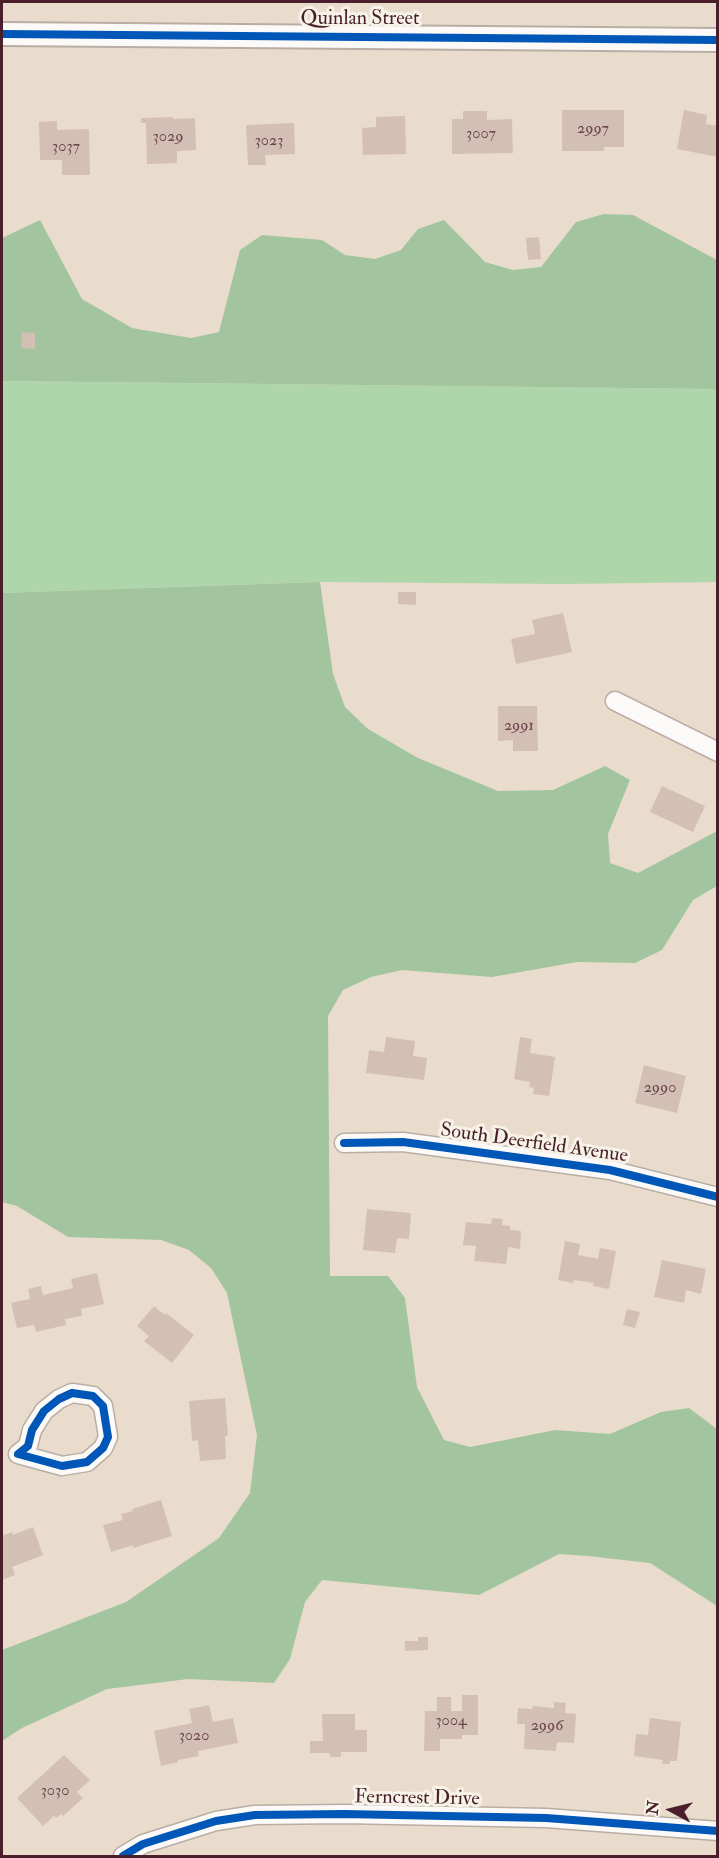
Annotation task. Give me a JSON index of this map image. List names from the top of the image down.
{
  "streets": {
    "street": ["Quinlan Street", "South Deerfield Avenue", "Ferncrest Drive"]
  },
  "house_numbers": [
    "2997",
    "3007",
    "3029",
    "3023",
    "3037",
    "2991",
    "2990",
    "3004",
    "2996",
    "3020",
    "3030"
  ],
  "north": "left"
}
